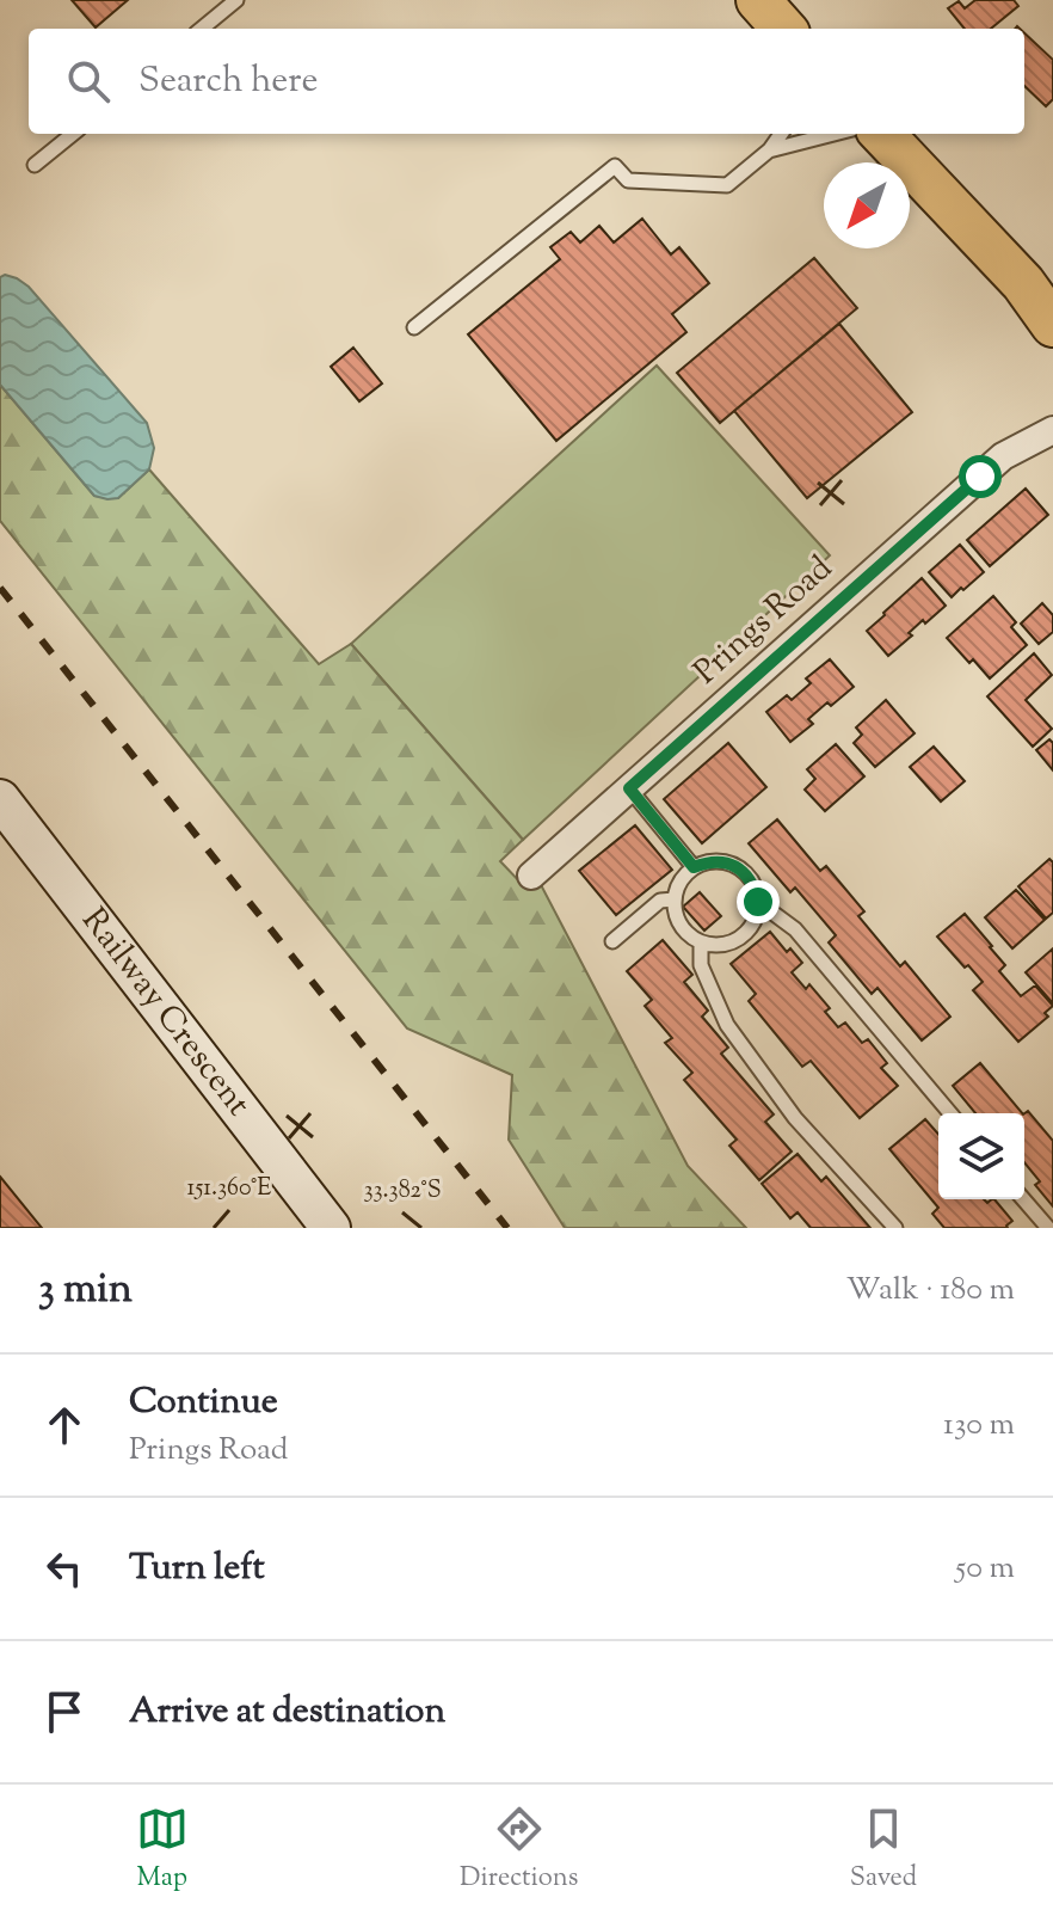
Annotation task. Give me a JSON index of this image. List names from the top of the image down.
{
  "streets": {
    "main road": ["Railway Crescent"],
    "street": ["Prings Road"]
  },
  "north": "bottom left",
  "page": {
    "search": "Search here",
    "heading": ["3 min", "Walk · 180 m"],
    "list": [
      ["Continue", "Prings Road", "130 m"],
      ["Turn left", "50 m"],
      "Arrive at destination"
    ],
    "nav": ["Map", "Directions", "Saved"]
  },
  "coordinates": ["151.360°E", "33.382°S"]
}
